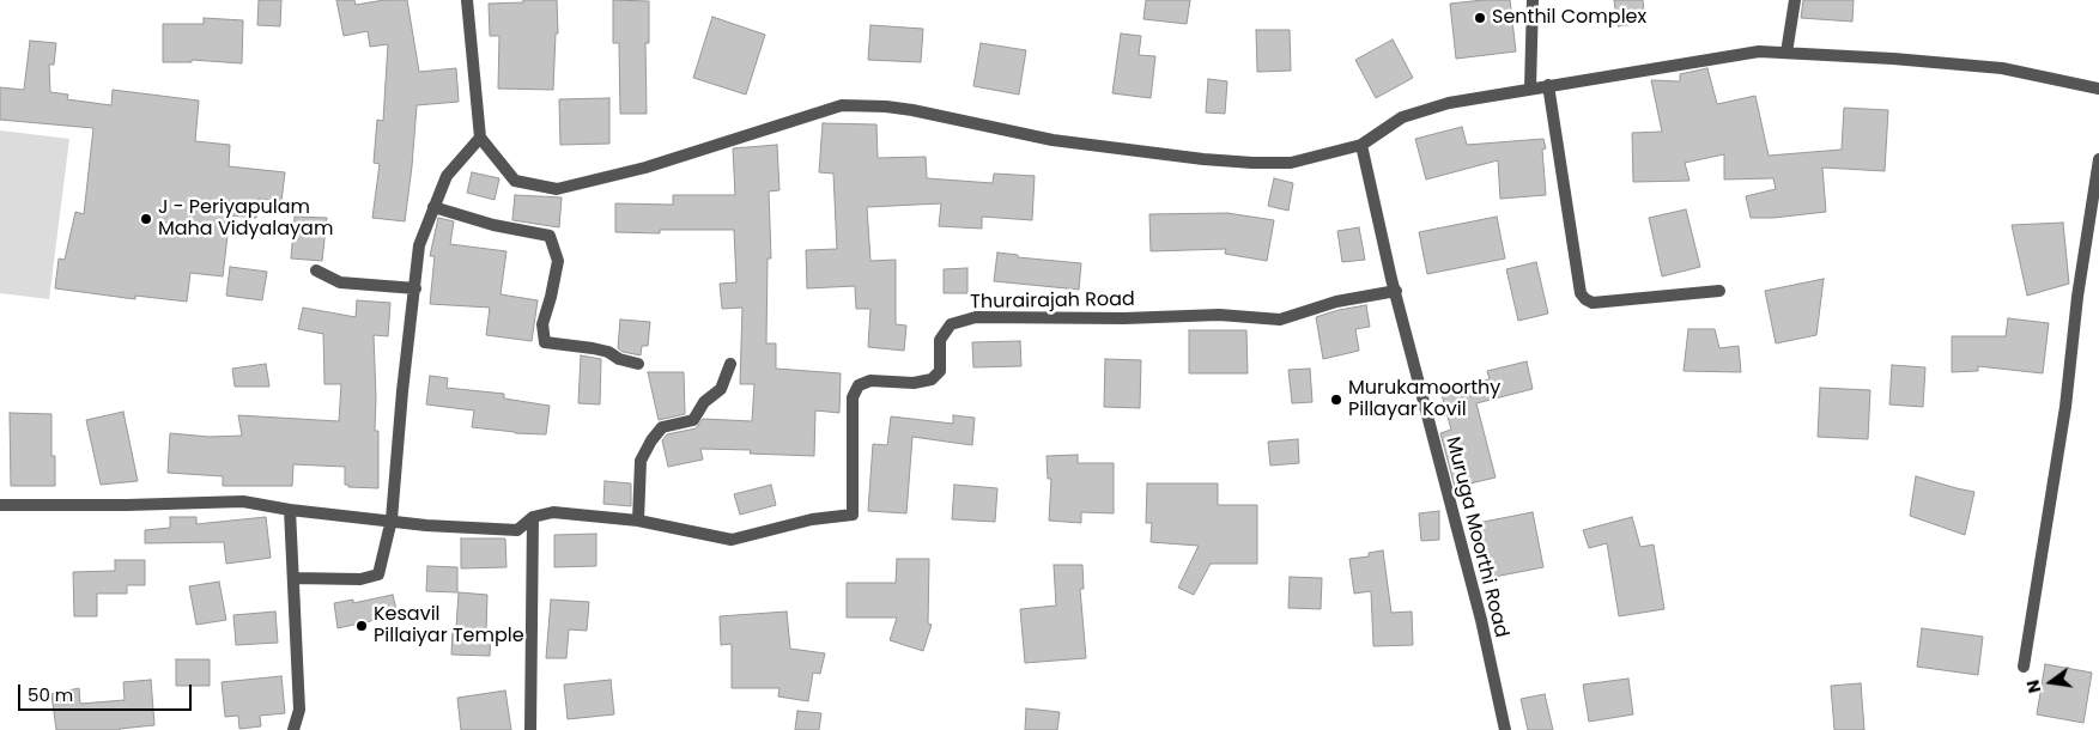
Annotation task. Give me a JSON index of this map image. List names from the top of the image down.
{
  "streets": {
    "street": ["Thurairajah Road", "Muruga Moorthi Road"]
  },
  "crossings": [
    ["Thurairajah Road", "Muruga Moorthi Road"]
  ],
  "places": [
    "Senthil Complex",
    "J - Periyapulam Maha Vidyalayam",
    "Murukamoorthy Pillayar Kovil",
    "Kesavil Pillaiyar Temple"
  ],
  "scale_bar": "50 m",
  "north": "left"
}
